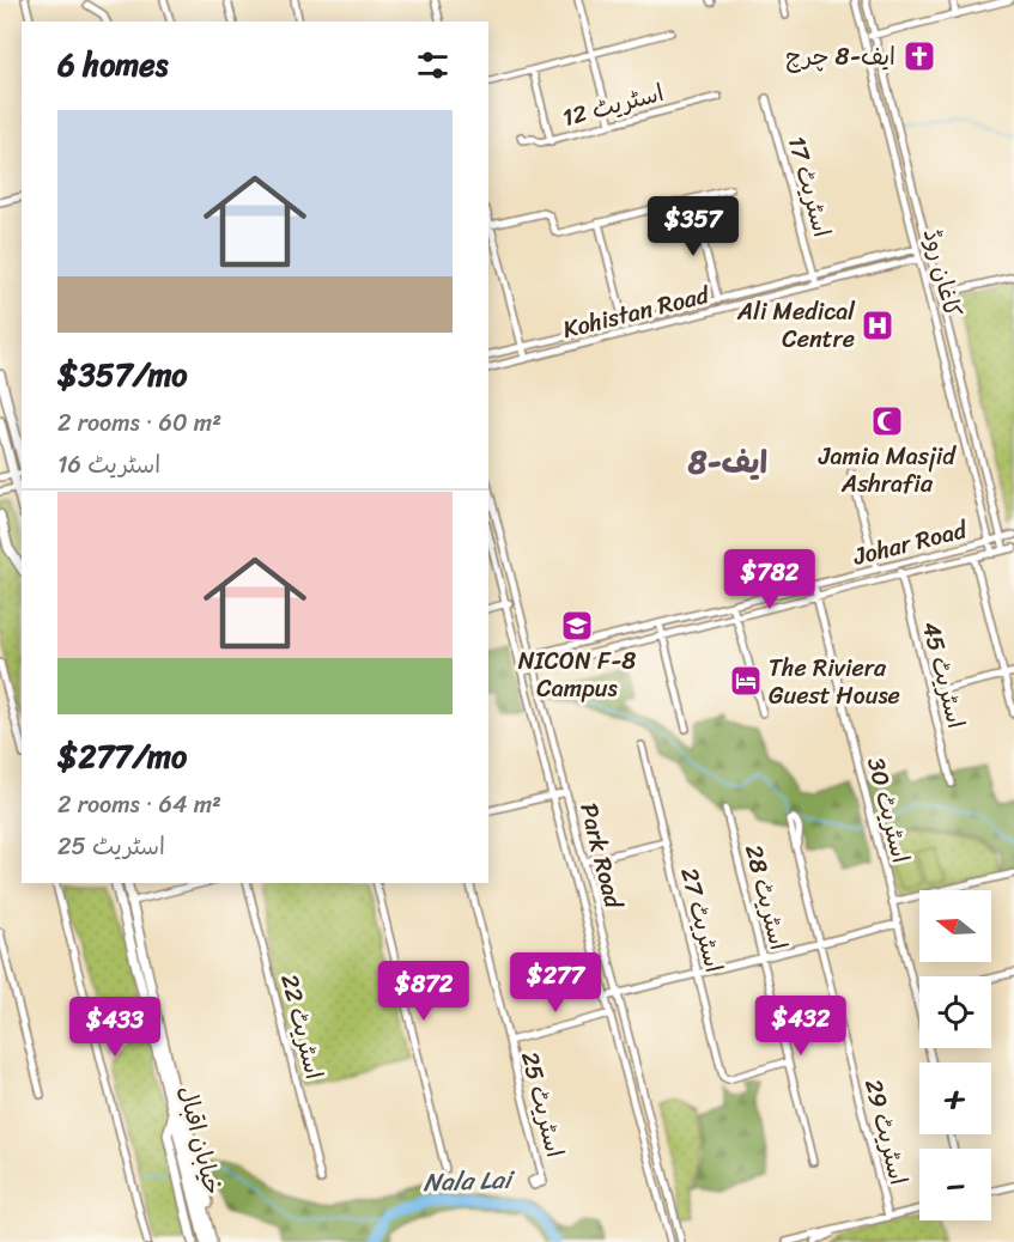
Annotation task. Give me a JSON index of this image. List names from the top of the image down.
{
  "streets": {
    "main road": ["خیابان اقبال"],
    "street": [
      "اسٹریٹ 12",
      "اسٹریٹ 17",
      "کاغان روڈ",
      "Kohistan Road",
      "Johar Road",
      "اسٹریٹ 45",
      "اسٹریٹ 30",
      "Park Road",
      "اسٹریٹ 28",
      "اسٹریٹ 27",
      "اسٹریٹ 22",
      "اسٹریٹ 25",
      "اسٹریٹ 29"
    ]
  },
  "crossings": [
    ["اسٹریٹ 17", "Kohistan Road"],
    ["کاغان روڈ", "Kohistan Road"],
    ["کاغان روڈ", "Johar Road"],
    ["Johar Road", "اسٹریٹ 45"],
    ["Johar Road", "اسٹریٹ 30"],
    ["Johar Road", "Park Road"],
    ["اسٹریٹ 28", "اسٹریٹ 27"]
  ],
  "districts": ["ایف-8"],
  "water": ["Nala Lai"],
  "places": {
    "church": ["ایف-8 چرچ"],
    "hospital": ["Ali Medical Centre"],
    "mosque": ["Jamia Masjid Ashrafia"],
    "school or university": ["NICON F-8 Campus"],
    "hotel": ["The Riviera Guest House"]
  },
  "north": "left",
  "page": {
    "heading": "6 homes",
    "list": [
      {
        "name": "$357/mo",
        "note": "2 rooms · 60 m² · اسٹریٹ 16"
      },
      {
        "name": "$277/mo",
        "note": "2 rooms · 64 m² · اسٹریٹ 25"
      }
    ],
    "price": [
      "$357",
      "$782",
      "$277",
      "$872",
      "$432",
      "$433"
    ],
    "map_buttons": ["+", "−"]
  }
}
